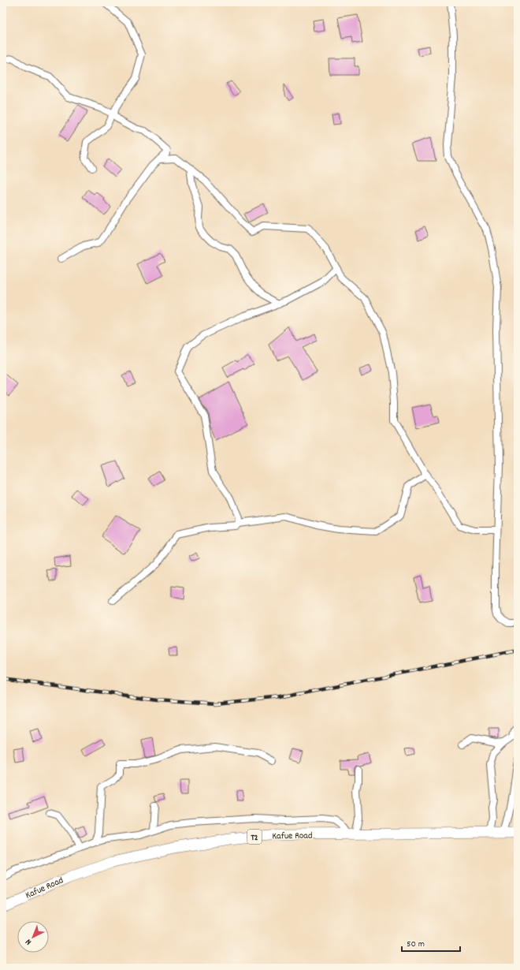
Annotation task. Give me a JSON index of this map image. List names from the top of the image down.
{
  "streets": {
    "highway": ["Kafue Road", "T2"]
  },
  "scale_bar": "50 m",
  "north": "bottom left"
}
